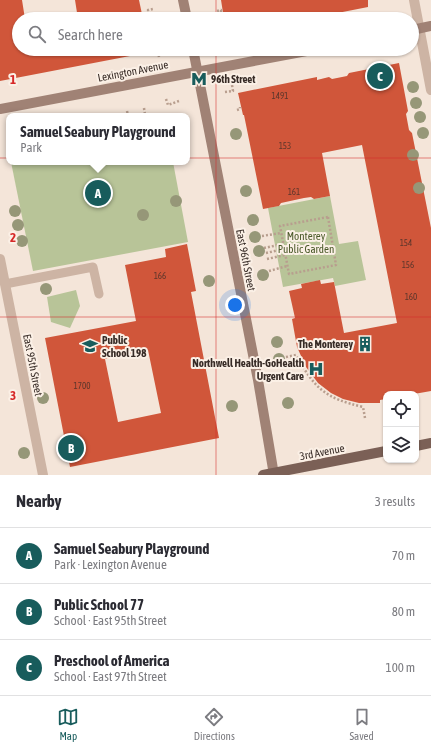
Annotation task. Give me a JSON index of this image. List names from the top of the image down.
{
  "streets": {
    "main road": ["Lexington Avenue", "East 96th Street", "3rd Avenue"],
    "street": ["East 95th Street"]
  },
  "crossings": [
    ["Lexington Avenue", "East 96th Street"],
    ["East 96th Street", "3rd Avenue"]
  ],
  "parks": ["Monterey Public Garden"],
  "places": {
    "metro station": ["96th Street"],
    "building": ["The Monterey"],
    "school or university": ["Public School 198"],
    "hospital": ["Northwell Health-GoHealth Urgent Care"]
  },
  "house_numbers": [
    "1491",
    "153",
    "161",
    "154",
    "156",
    "166",
    "160",
    "1700"
  ],
  "page": {
    "search": "Search here",
    "pins": ["C", "A", "B"],
    "popup": ["Samuel Seabury Playground", "Park"],
    "heading": ["Nearby", "3 results"],
    "list": [
      {
        "mark": "A",
        "name": "Samuel Seabury Playground",
        "note": "Park · Lexington Avenue",
        "value": "70 m"
      },
      {
        "mark": "B",
        "name": "Public School 77",
        "note": "School · East 95th Street",
        "value": "80 m"
      },
      {
        "mark": "C",
        "name": "Preschool of America",
        "note": "School · East 97th Street",
        "value": "100 m"
      }
    ],
    "nav": ["Map", "Directions", "Saved"]
  },
  "grid": {
    "rows": ["1", "2", "3"]
  }
}
